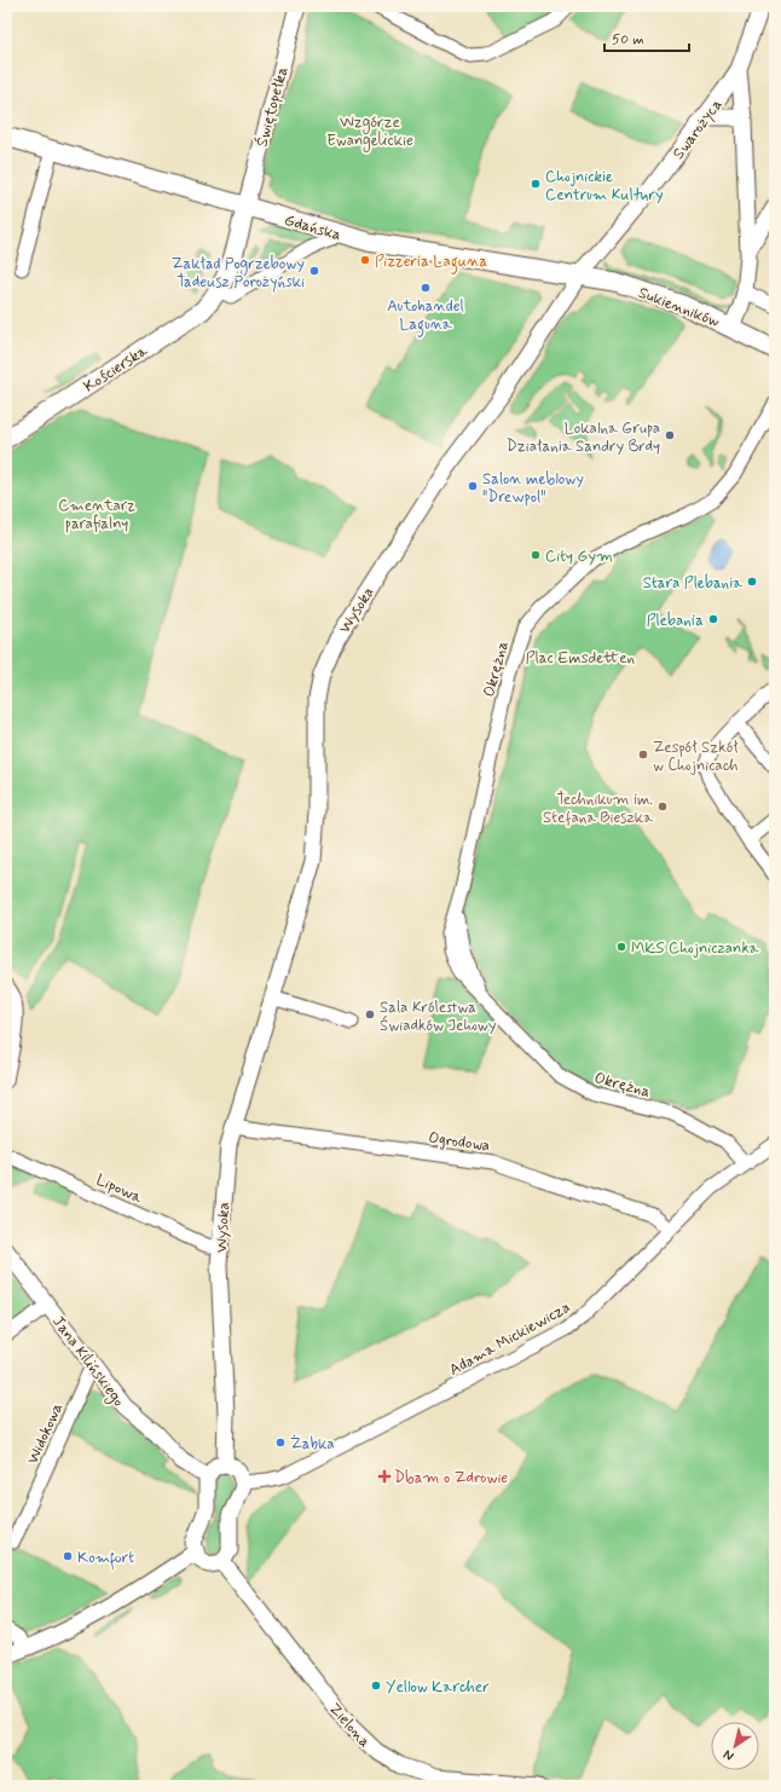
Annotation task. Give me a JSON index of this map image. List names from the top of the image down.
{
  "streets": {
    "main road": ["Gdańska", "Sukienników", "Kościerska"],
    "street": [
      "Świętopełka",
      "Swarożyca",
      "Wysoka",
      "Okrężna",
      "Ogrodowa",
      "Lipowa",
      "Adama Mickiewicza",
      "Jana Kilińskiego",
      "Widokowa",
      "Zielona"
    ]
  },
  "crossings": [
    ["Świętopełka", "Gdańska"],
    ["Świętopełka", "Kościerska"],
    ["Swarożyca", "Gdańska"],
    ["Swarożyca", "Sukienników"],
    ["Swarożyca", "Wysoka"],
    ["Gdańska", "Sukienników"],
    ["Gdańska", "Kościerska"],
    ["Gdańska", "Wysoka"],
    ["Sukienników", "Wysoka"],
    ["Wysoka", "Ogrodowa"],
    ["Wysoka", "Lipowa"],
    ["Okrężna", "Adama Mickiewicza"],
    ["Ogrodowa", "Adama Mickiewicza"],
    ["Jana Kilińskiego", "Widokowa"]
  ],
  "parks": ["Wzgórze Ewangelickie", "Cmentarz parafialny", "Plac Emsdetten"],
  "places": {
    "other": [
      "Chojnickie Centrum Kultury",
      "Pizzeria Laguna",
      "Zakład Pogrzebowy Tadeusz Porożyński",
      "Autohandel Laguna",
      "Lokalna Grupa Działania Sandry Brdy",
      "Salon meblowy \"Drewpol\"",
      "City Gym",
      "Stara Plebania",
      "Plebania",
      "Zespół Szkół w Chojnicach",
      "Technikum im. Stefana Bieszka",
      "MKS Chojniczanka",
      "Sala Królestwa Świadków Jehowy",
      "Żabka",
      "Komfort",
      "Yellow Karcher"
    ],
    "health": ["Dbam o Zdrowie"]
  },
  "scale_bar": "50 m",
  "north": "bottom left"
}
